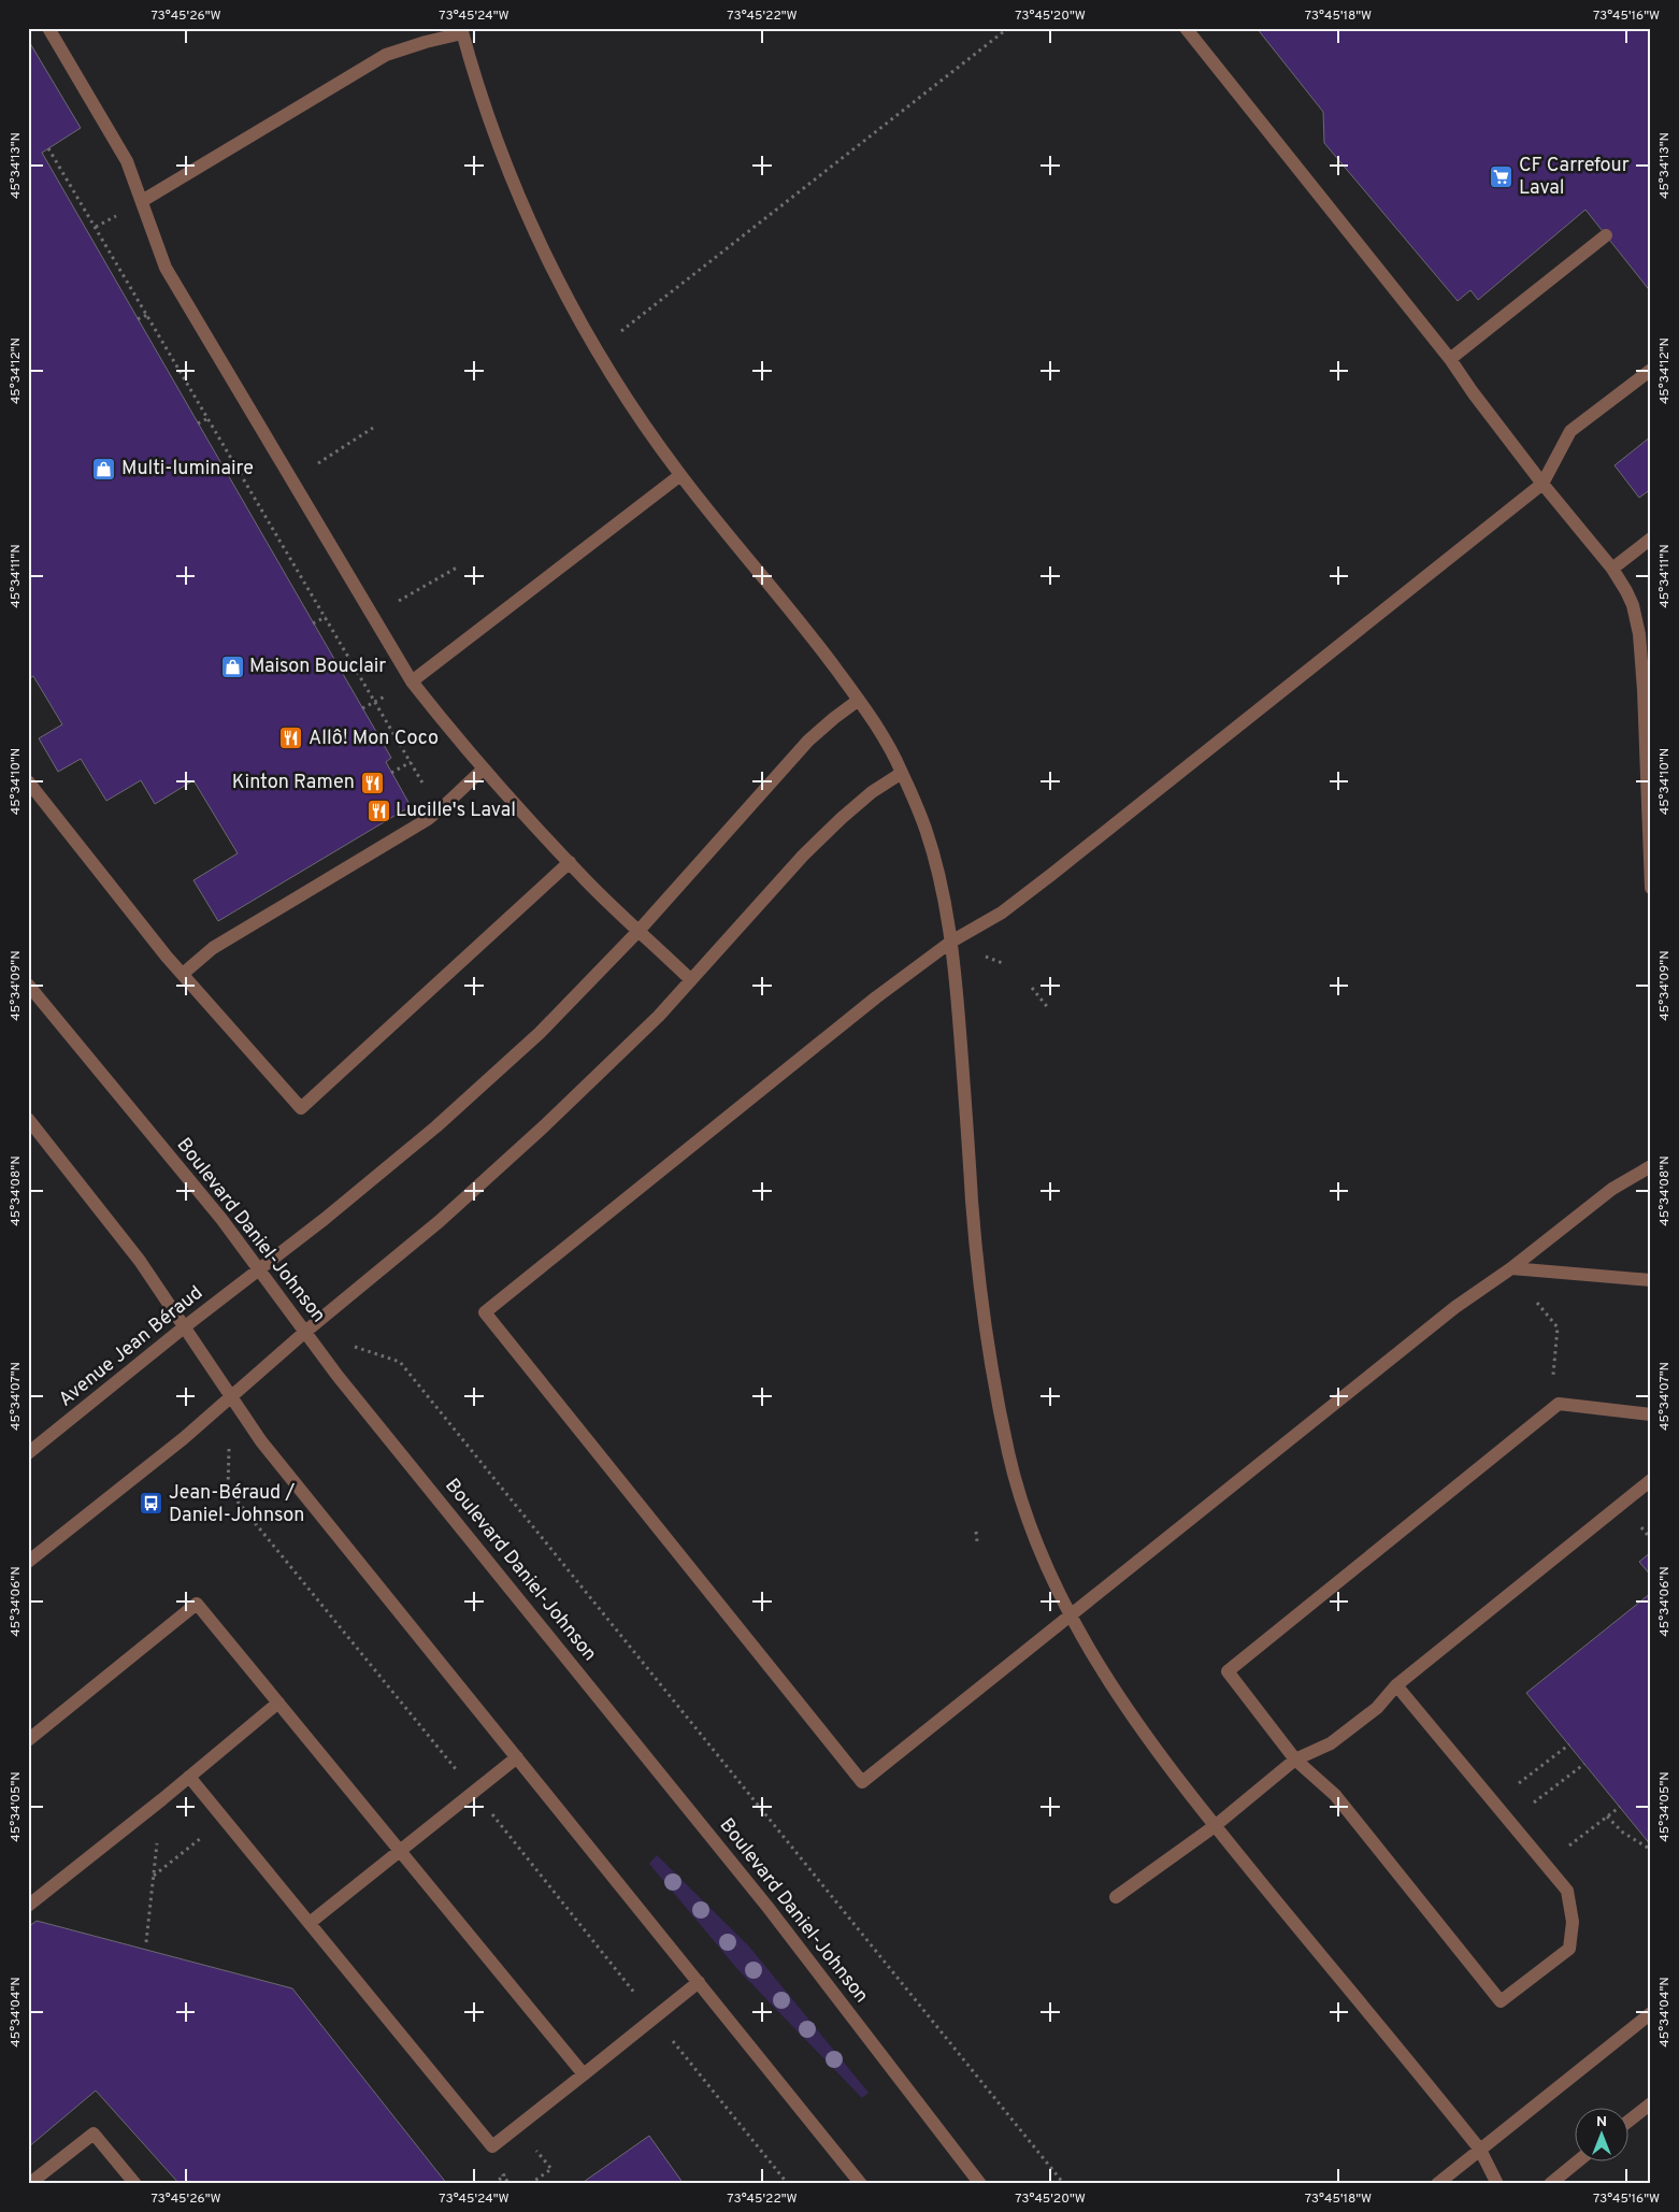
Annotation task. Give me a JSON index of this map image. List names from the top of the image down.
{
  "streets": {
    "street": ["Boulevard Daniel-Johnson", "Avenue Jean Béraud"]
  },
  "crossings": [
    ["Boulevard Daniel-Johnson", "Avenue Jean Béraud"]
  ],
  "places": {
    "supermarket": ["CF Carrefour Laval"],
    "shop": ["Multi-luminaire", "Maison Bouclair"],
    "restaurant": ["Allô! Mon Coco", "Kinton Ramen", "Lucille's Laval"],
    "bus stop": ["Jean-Béraud / Daniel-Johnson"]
  },
  "north": "top",
  "coordinates": [
    "73°45'26\"W",
    "73°45'24\"W",
    "73°45'22\"W",
    "73°45'20\"W",
    "73°45'18\"W",
    "73°45'16\"W",
    "45°34'13\"N",
    "45°34'12\"N",
    "45°34'11\"N",
    "45°34'10\"N",
    "45°34'09\"N",
    "45°34'08\"N",
    "45°34'07\"N",
    "45°34'06\"N",
    "45°34'05\"N",
    "45°34'04\"N"
  ]
}
